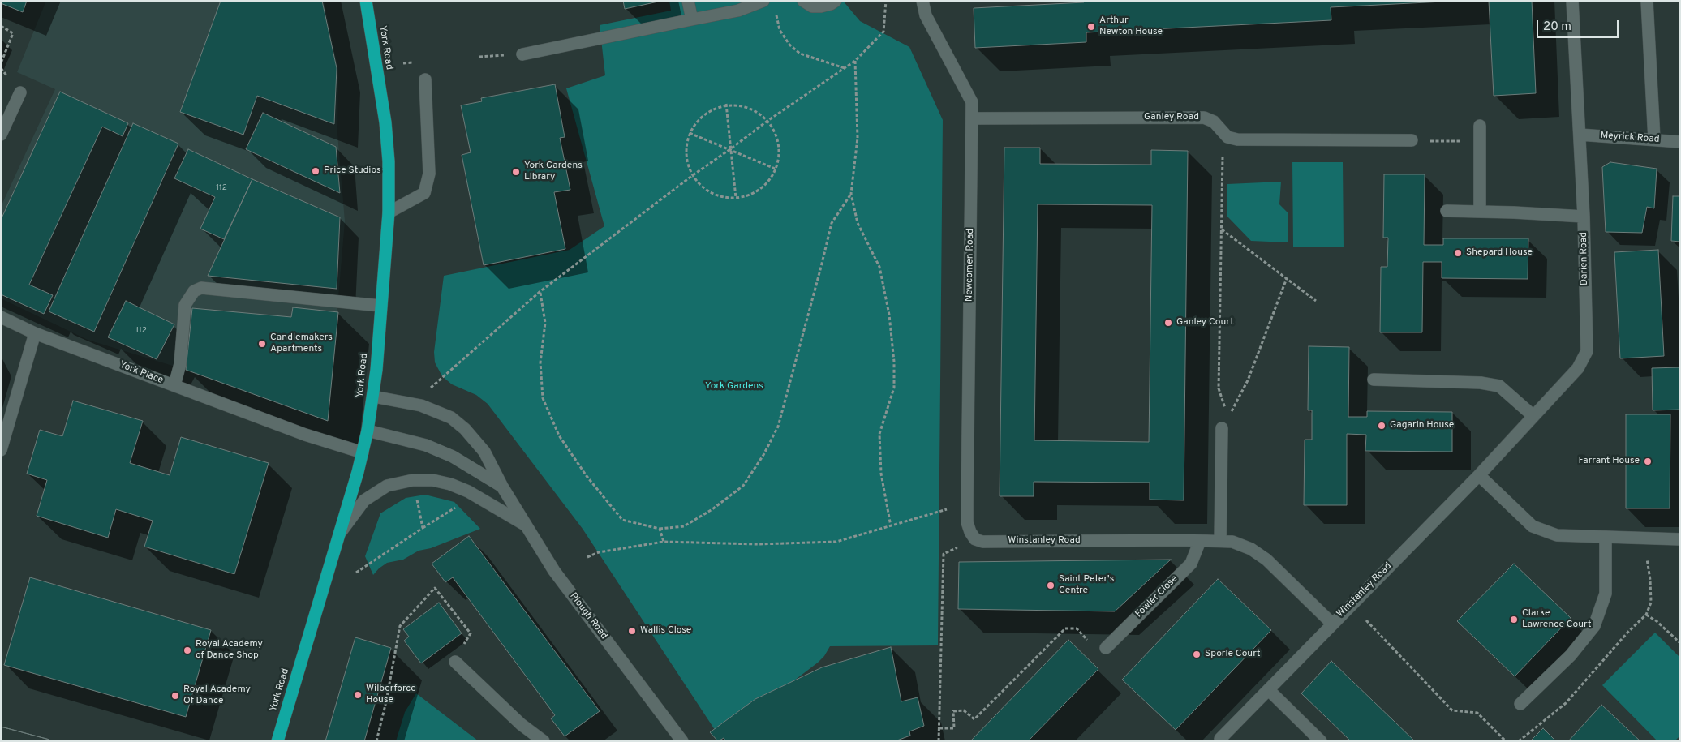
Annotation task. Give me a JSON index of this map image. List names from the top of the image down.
{
  "streets": {
    "highway": ["York Road"],
    "street": [
      "Ganley Road",
      "Meyrick Road",
      "Darien Road",
      "Newcomen Road",
      "York Place",
      "Winstanley Road",
      "Fowler Close",
      "Plough Road"
    ]
  },
  "crossings": [
    ["York Road", "York Place"],
    ["York Road", "Plough Road"],
    ["Ganley Road", "Newcomen Road"],
    ["Meyrick Road", "Darien Road"],
    ["Darien Road", "Winstanley Road"],
    ["Newcomen Road", "Winstanley Road"],
    ["Winstanley Road", "Fowler Close"]
  ],
  "parks": ["York Gardens"],
  "places": [
    "Arthur Newton House",
    "Price Studios",
    "York Gardens Library",
    "Shepard House",
    "Ganley Court",
    "Candlemakers Apartments",
    "Gagarin House",
    "Farrant House",
    "Saint Peter's Centre",
    "Clarke Lawrence Court",
    "Wallis Close",
    "Royal Academy of Dance Shop",
    "Sporle Court",
    "Wilberforce House",
    "Royal Academy Of Dance"
  ],
  "house_numbers": ["112", "112"],
  "scale_bar": "20 m"
}
